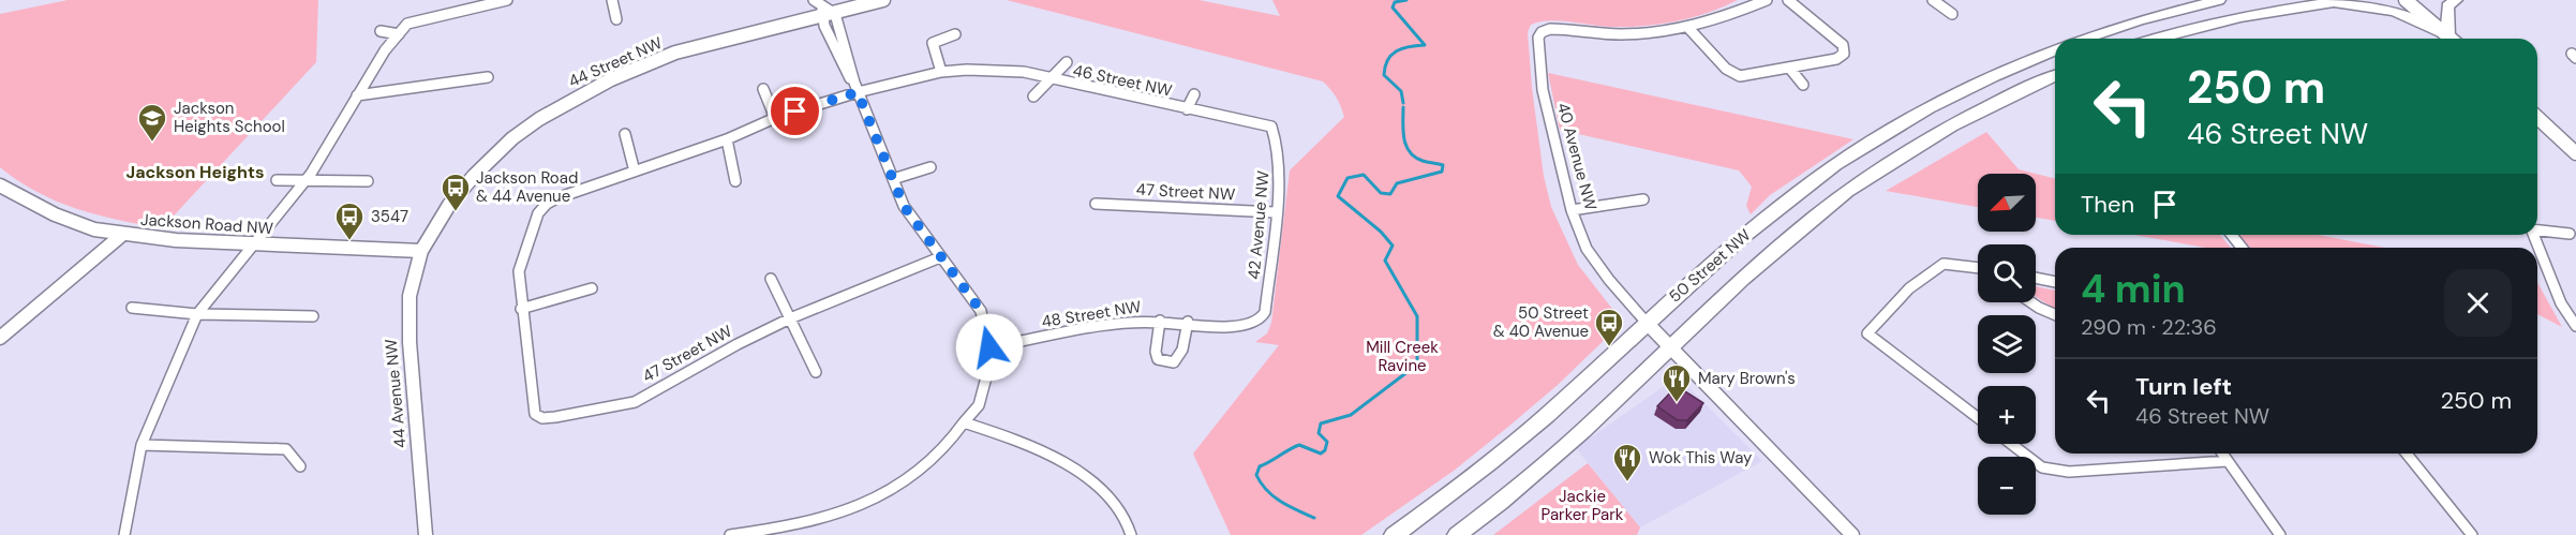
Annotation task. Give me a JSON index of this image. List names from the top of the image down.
{
  "streets": {
    "main road": ["50 Street NW"],
    "street": [
      "44 Street NW",
      "46 Street NW",
      "40 Avenue NW",
      "47 Street NW",
      "Jackson Road NW",
      "42 Avenue NW",
      "48 Street NW",
      "44 Avenue NW"
    ]
  },
  "crossings": [
    ["44 Street NW", "Jackson Road NW"],
    ["44 Street NW", "44 Avenue NW"],
    ["46 Street NW", "47 Street NW"],
    ["46 Street NW", "42 Avenue NW"],
    ["40 Avenue NW", "50 Street NW"],
    ["47 Street NW", "42 Avenue NW"],
    ["Jackson Road NW", "44 Avenue NW"],
    ["42 Avenue NW", "48 Street NW"]
  ],
  "districts": ["Jackson Heights"],
  "parks": ["Mill Creek Ravine", "Jackie Parker Park"],
  "places": {
    "school or university": ["Jackson Heights School"],
    "bus stop": ["Jackson Road & 44 Avenue", "3547", "50 Street & 40 Avenue"],
    "restaurant": ["Mary Brown's", "Wok This Way"]
  },
  "north": "bottom left",
  "page": {
    "turn": ["250 m", "46 Street NW"],
    "map_buttons": ["+", "−"],
    "then": "Then",
    "heading": ["4 min", "290 m · 22:36"],
    "list": [
      {
        "name": "Turn left",
        "note": "46 Street NW",
        "value": "250 m"
      }
    ]
  }
}
